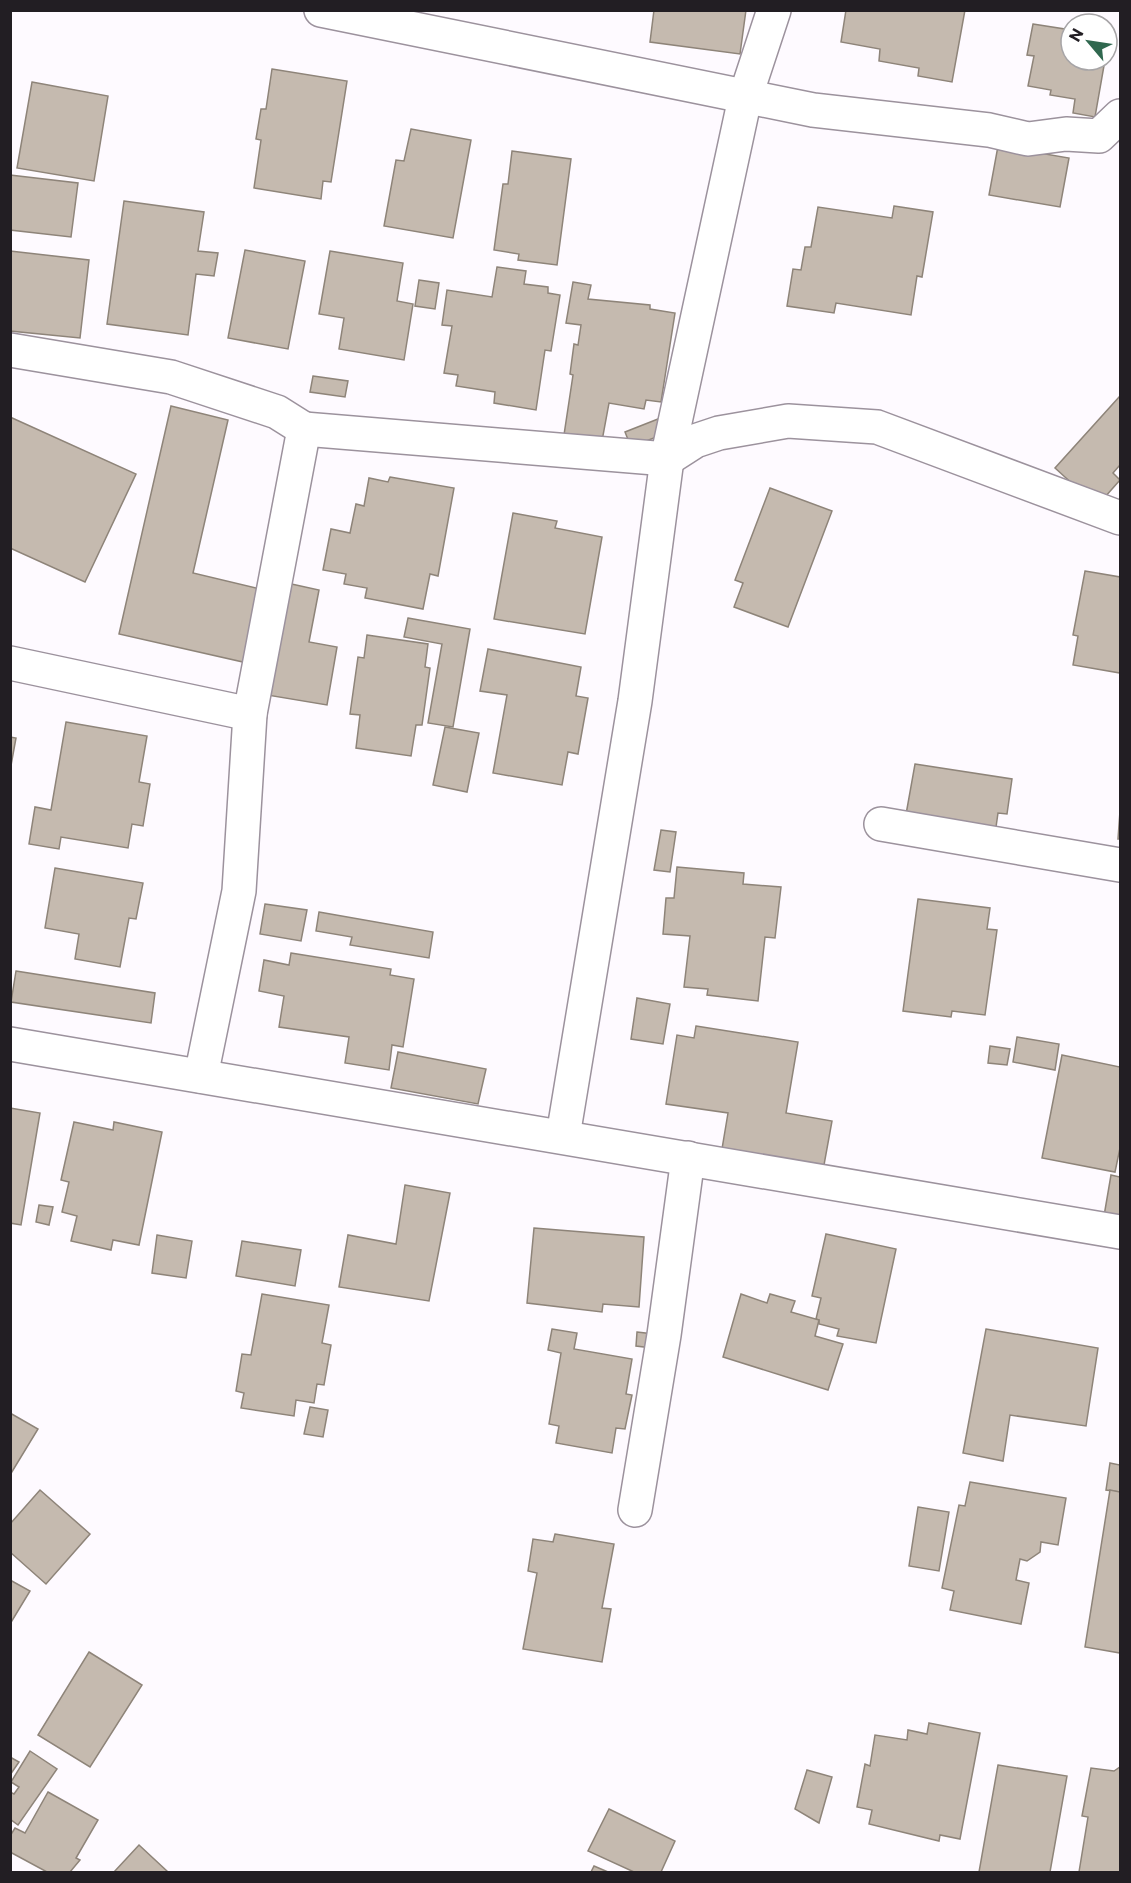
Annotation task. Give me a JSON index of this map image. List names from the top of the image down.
{
  "north": "top left"
}
